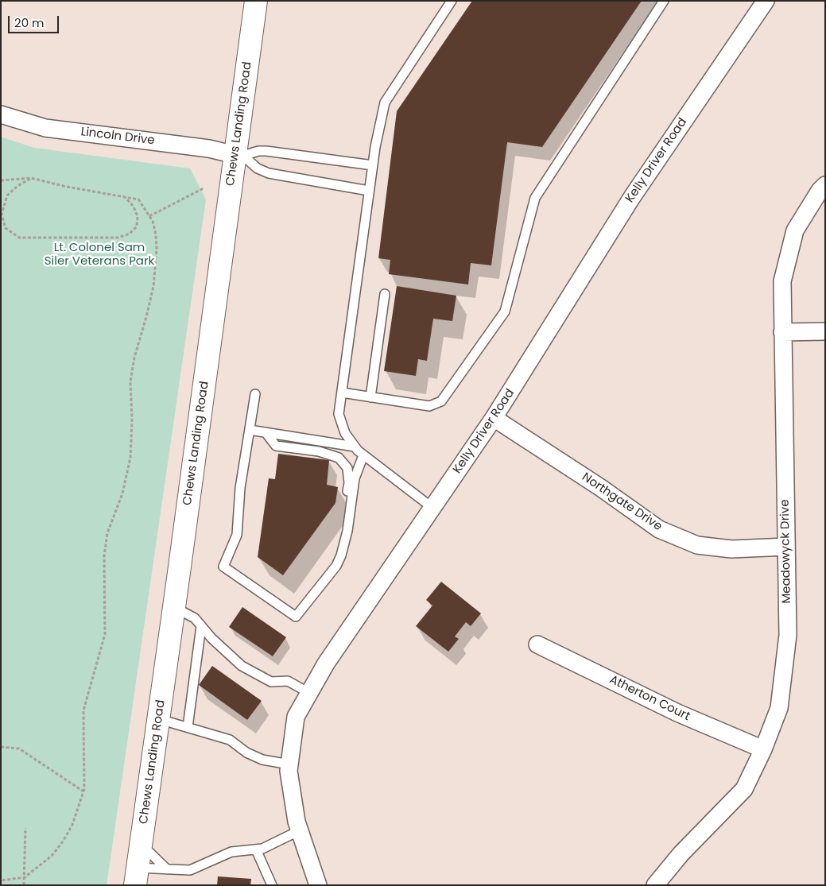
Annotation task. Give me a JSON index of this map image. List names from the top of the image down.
{
  "streets": {
    "main road": ["Chews Landing Road"],
    "street": [
      "Lincoln Drive",
      "Kelly Driver Road",
      "Northgate Drive",
      "Meadowyck Drive",
      "Atherton Court"
    ]
  },
  "crossings": [
    ["Chews Landing Road", "Lincoln Drive"],
    ["Kelly Driver Road", "Northgate Drive"],
    ["Northgate Drive", "Meadowyck Drive"],
    ["Meadowyck Drive", "Atherton Court"]
  ],
  "parks": ["Lt. Colonel Sam Siler Veterans Park"],
  "scale_bar": "20 m"
}
